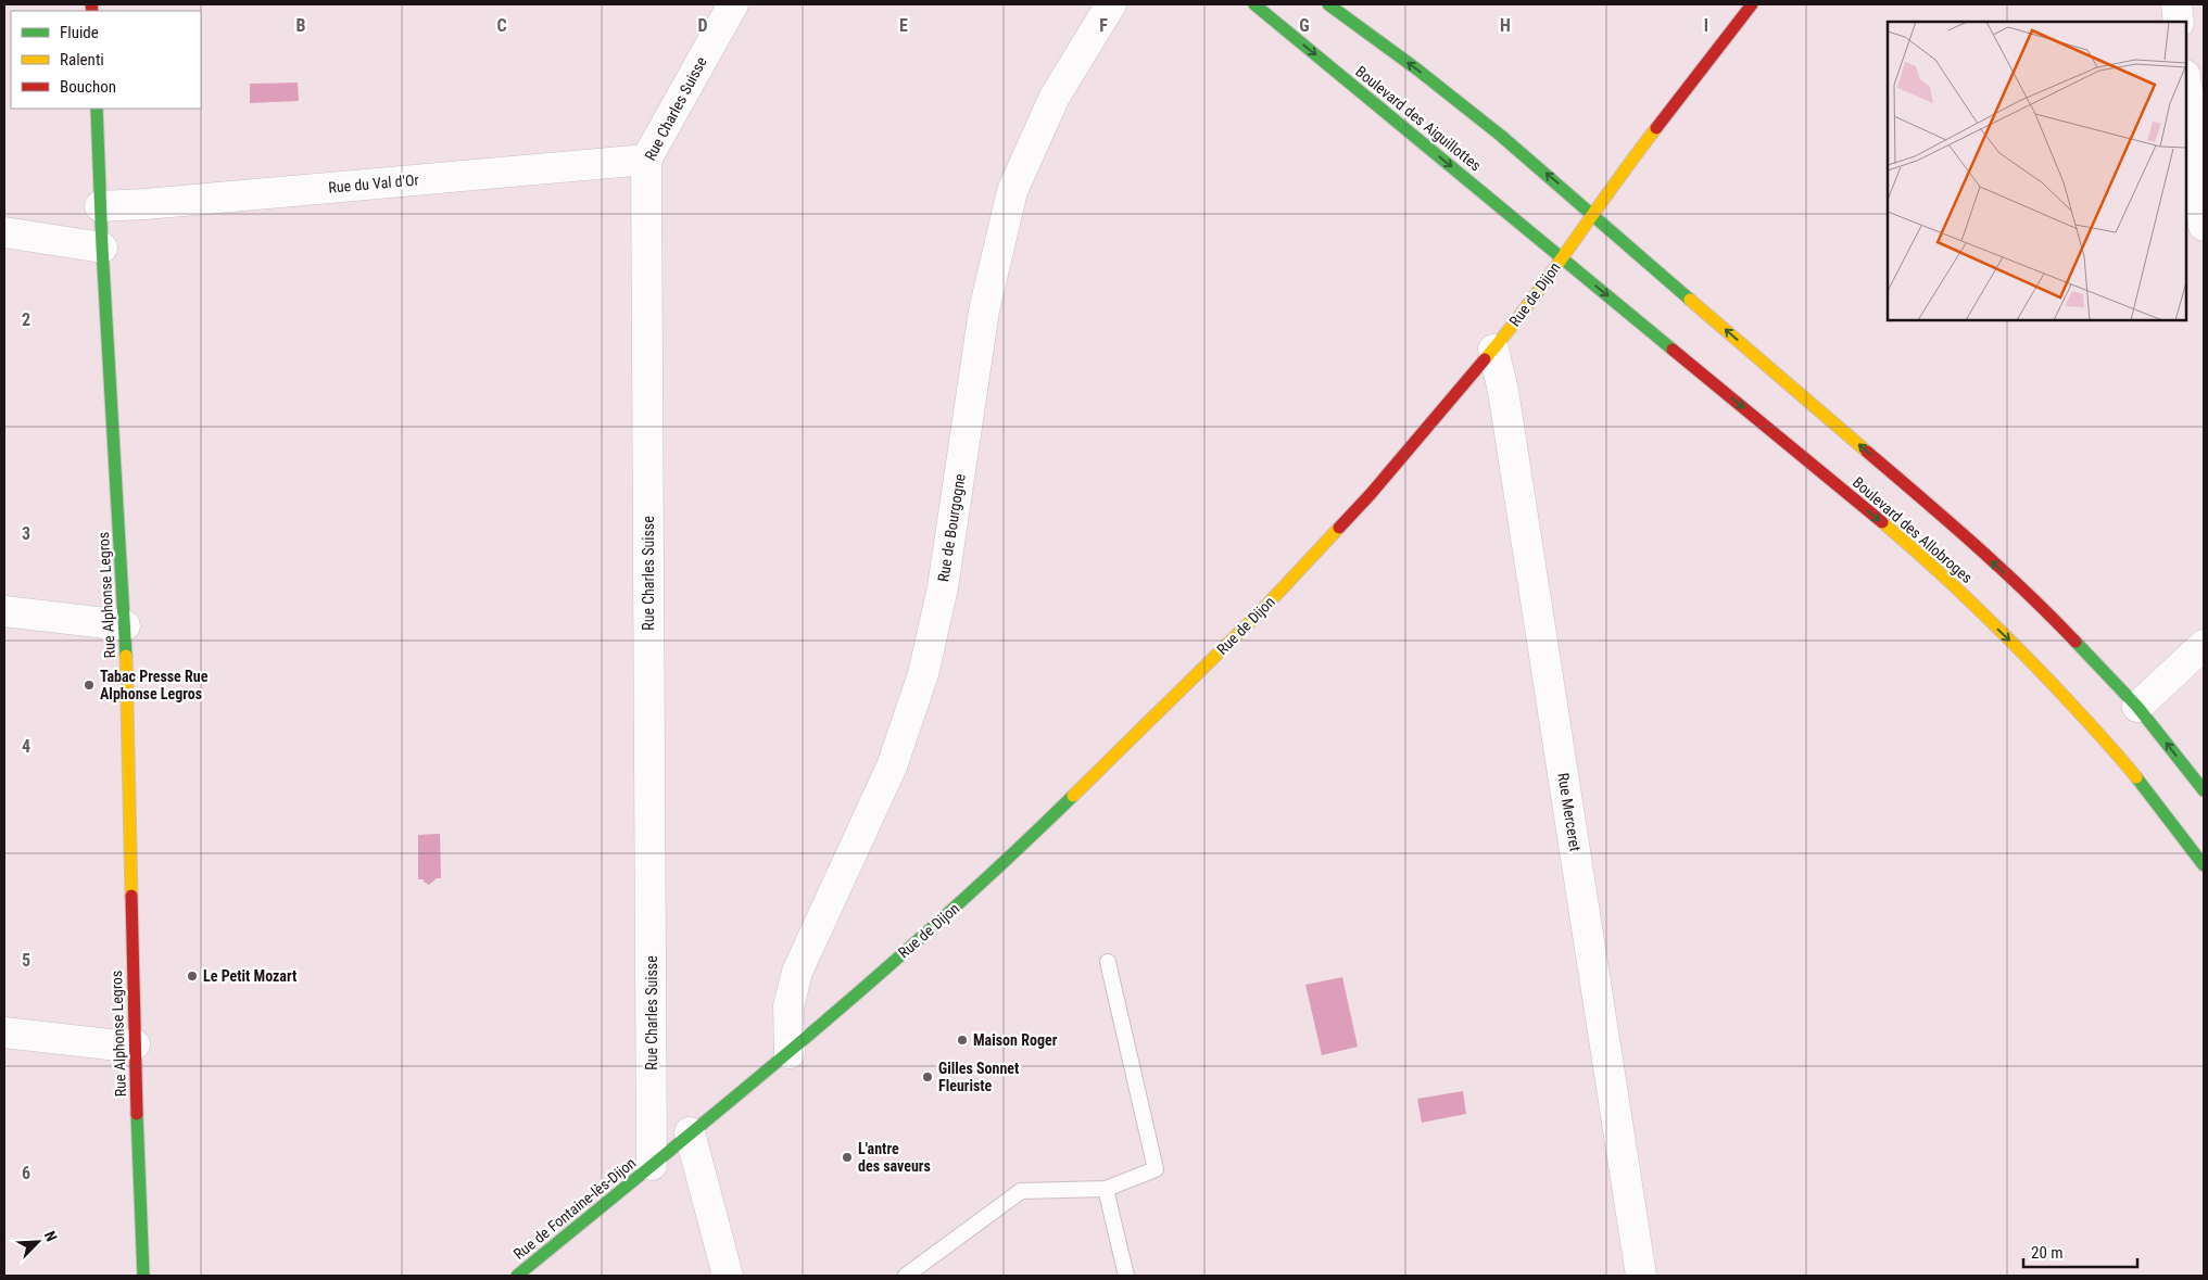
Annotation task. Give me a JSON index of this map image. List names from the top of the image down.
{
  "streets": {
    "street": [
      "Rue Charles Suisse",
      "Boulevard des Aiguillottes",
      "Rue du Val d'Or",
      "Rue de Dijon",
      "Rue de Bourgogne",
      "Boulevard des Allobroges",
      "Rue Alphonse Legros",
      "Rue Merceret",
      "Rue de Fontaine-lès-Dijon"
    ]
  },
  "crossings": [
    ["Rue Charles Suisse", "Rue du Val d'Or"],
    ["Rue Charles Suisse", "Rue de Dijon"],
    ["Rue Charles Suisse", "Rue de Fontaine-lès-Dijon"],
    ["Boulevard des Aiguillottes", "Rue de Dijon"],
    ["Boulevard des Aiguillottes", "Boulevard des Allobroges"],
    ["Rue du Val d'Or", "Rue Alphonse Legros"],
    ["Rue de Dijon", "Rue de Bourgogne"],
    ["Rue de Dijon", "Boulevard des Allobroges"],
    ["Rue de Dijon", "Rue Merceret"],
    ["Rue de Dijon", "Rue de Fontaine-lès-Dijon"]
  ],
  "places": [
    "Tabac Presse Rue Alphonse Legros",
    "Le Petit Mozart",
    "Maison Roger",
    "Gilles Sonnet Fleuriste",
    "L'antre des saveurs"
  ],
  "legend": ["Fluide", "Ralenti", "Bouchon"],
  "scale_bar": "20 m",
  "north": "top right",
  "grid": {
    "columns": [
      "B",
      "C",
      "D",
      "E",
      "F",
      "G",
      "H",
      "I"
    ],
    "rows": [
      "2",
      "3",
      "4",
      "5",
      "6"
    ]
  }
}
